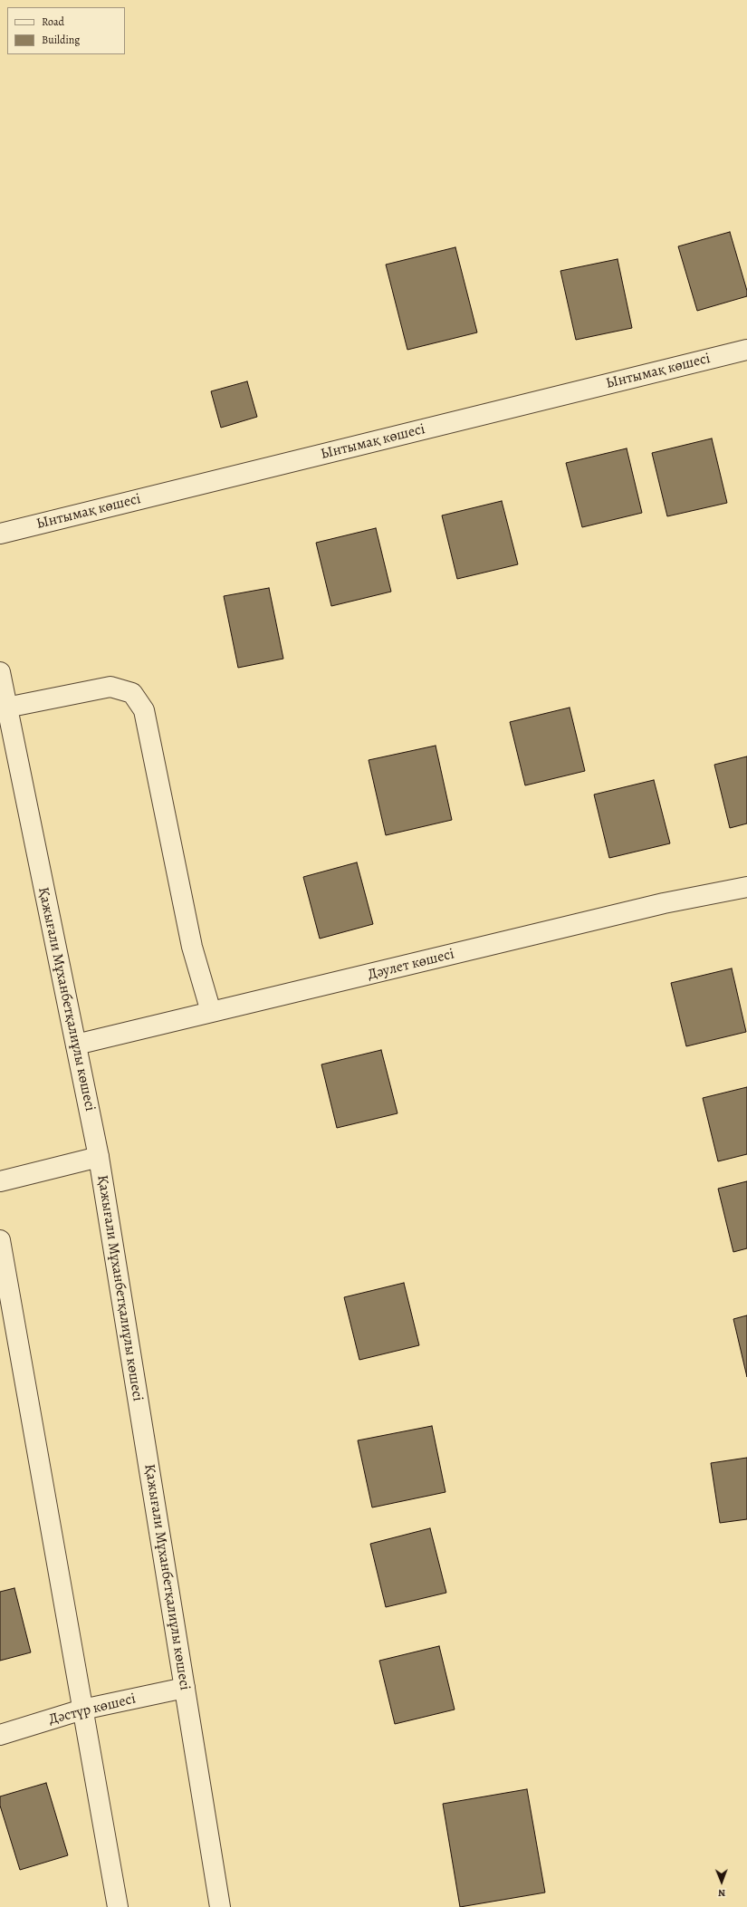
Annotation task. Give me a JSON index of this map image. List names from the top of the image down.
{
  "streets": {
    "street": [
      "Ынтымақ көшесі",
      "Дәулет көшесі",
      "Қажығали Мұханбетқалиұлы көшесі",
      "Дәстүр көшесі"
    ]
  },
  "crossings": [
    ["Дәулет көшесі", "Қажығали Мұханбетқалиұлы көшесі"],
    ["Қажығали Мұханбетқалиұлы көшесі", "Дәстүр көшесі"]
  ],
  "legend": ["Road", "Building"],
  "north": "bottom"
}
